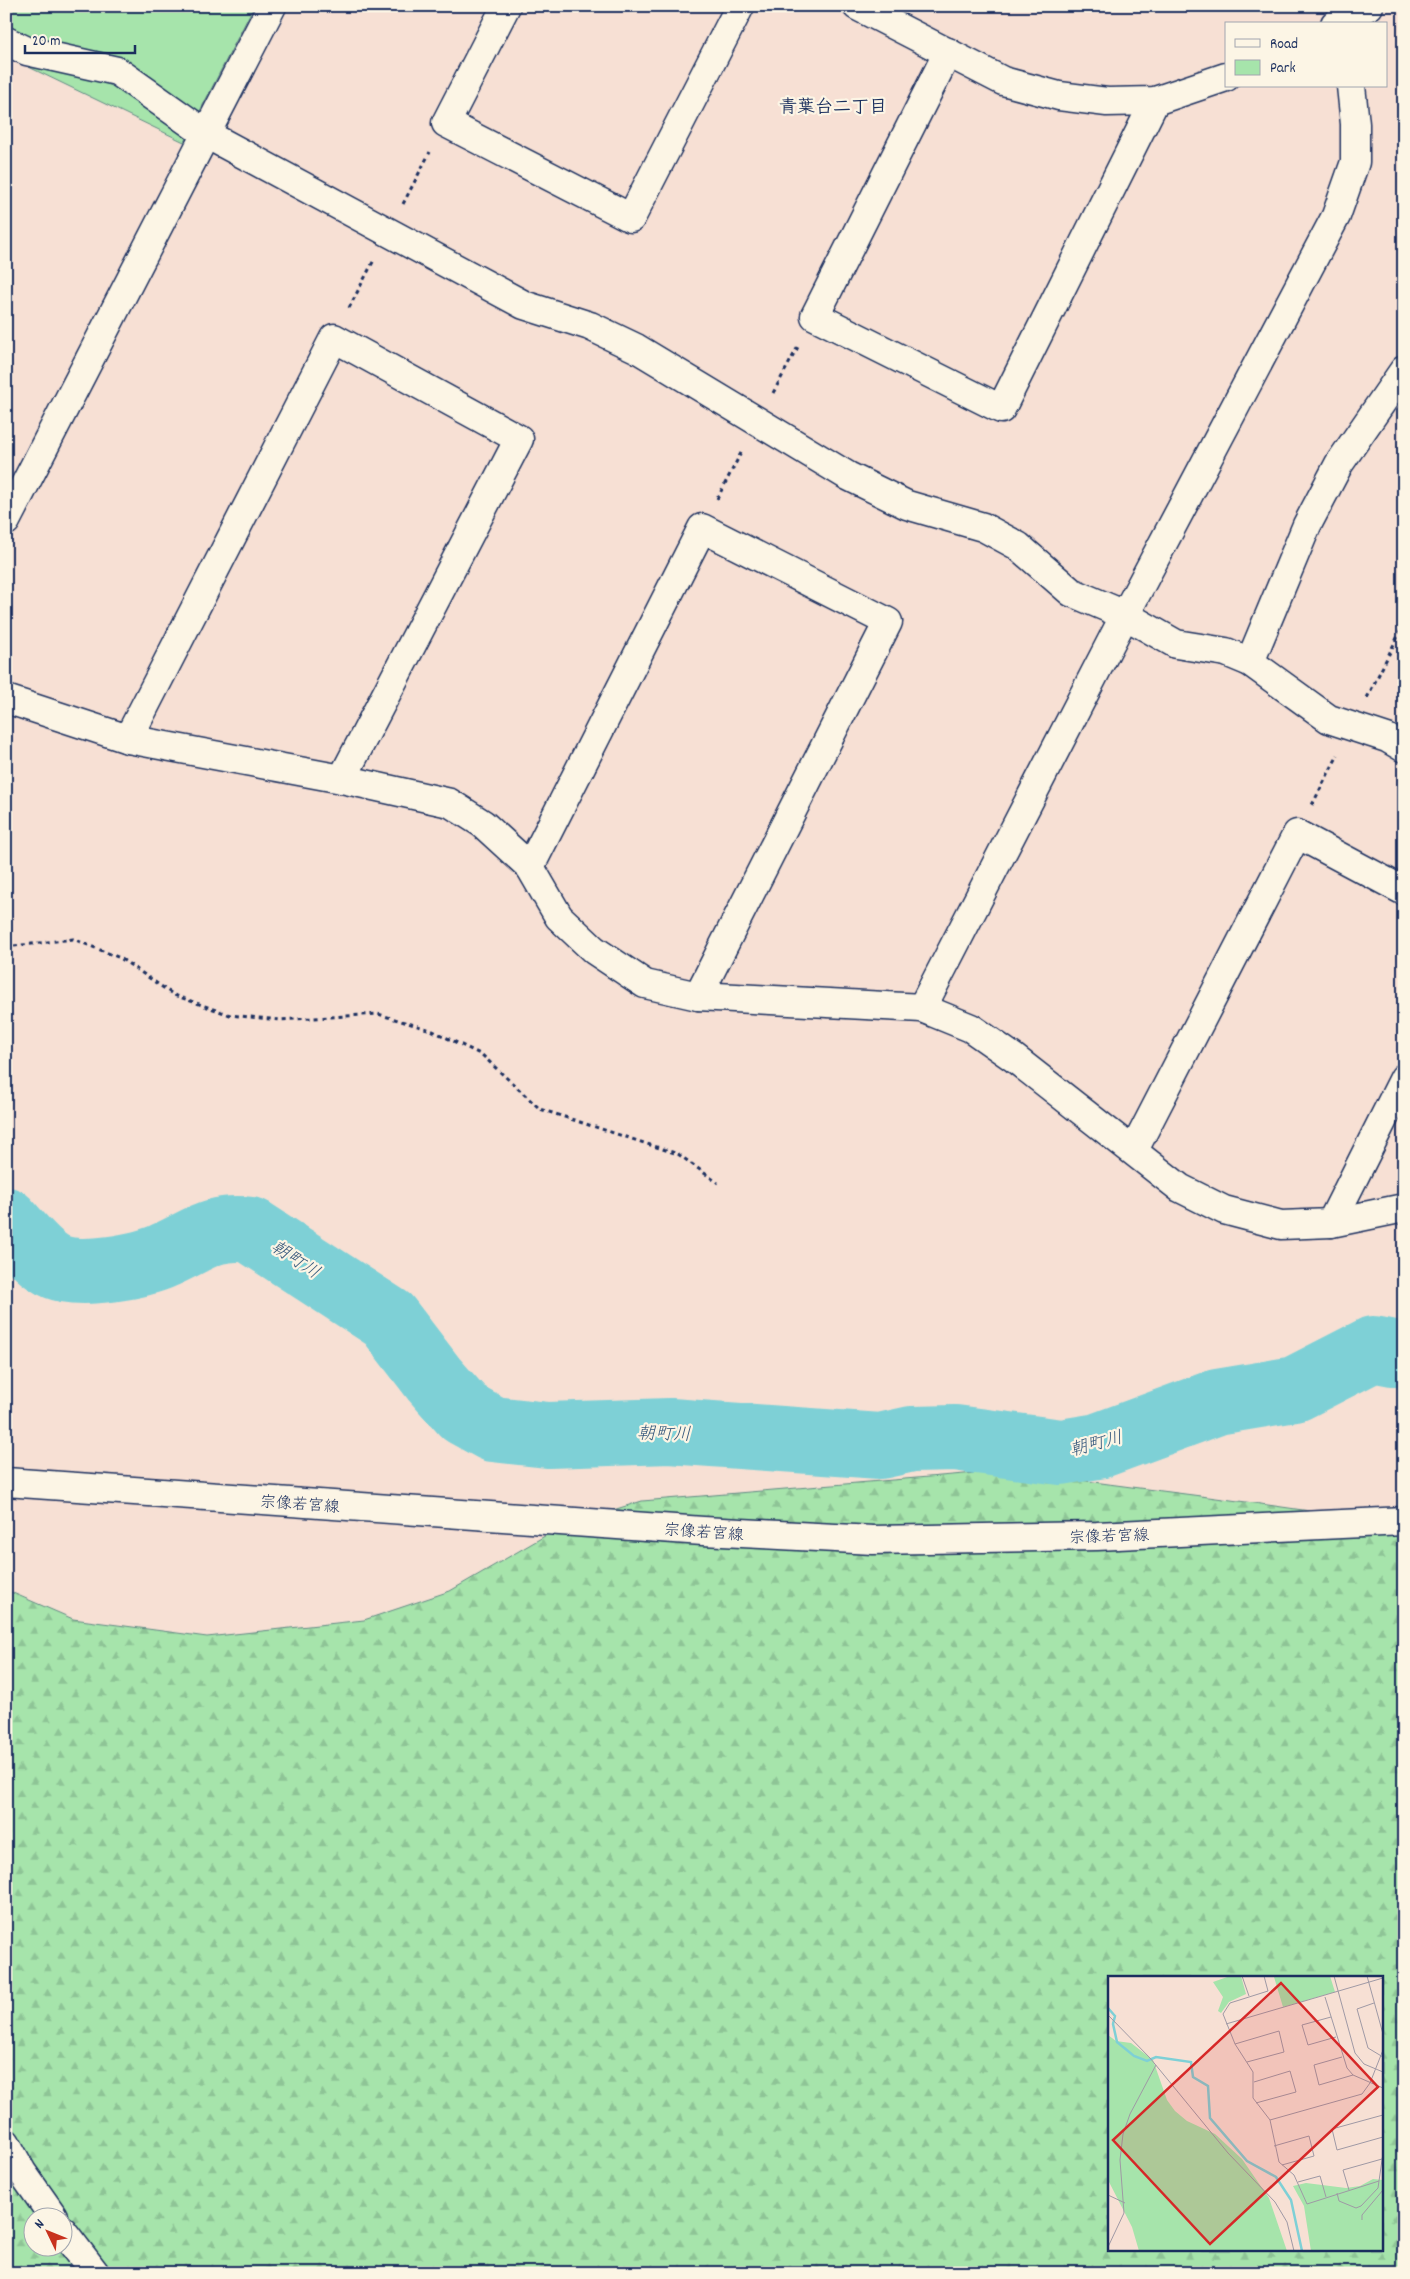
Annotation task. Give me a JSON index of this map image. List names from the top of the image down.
{
  "streets": {
    "street": ["宗像若宮線"]
  },
  "districts": ["青葉台二丁目"],
  "water": ["朝町川"],
  "legend": ["Road", "Park"],
  "scale_bar": "20 m",
  "north": "top left"
}
